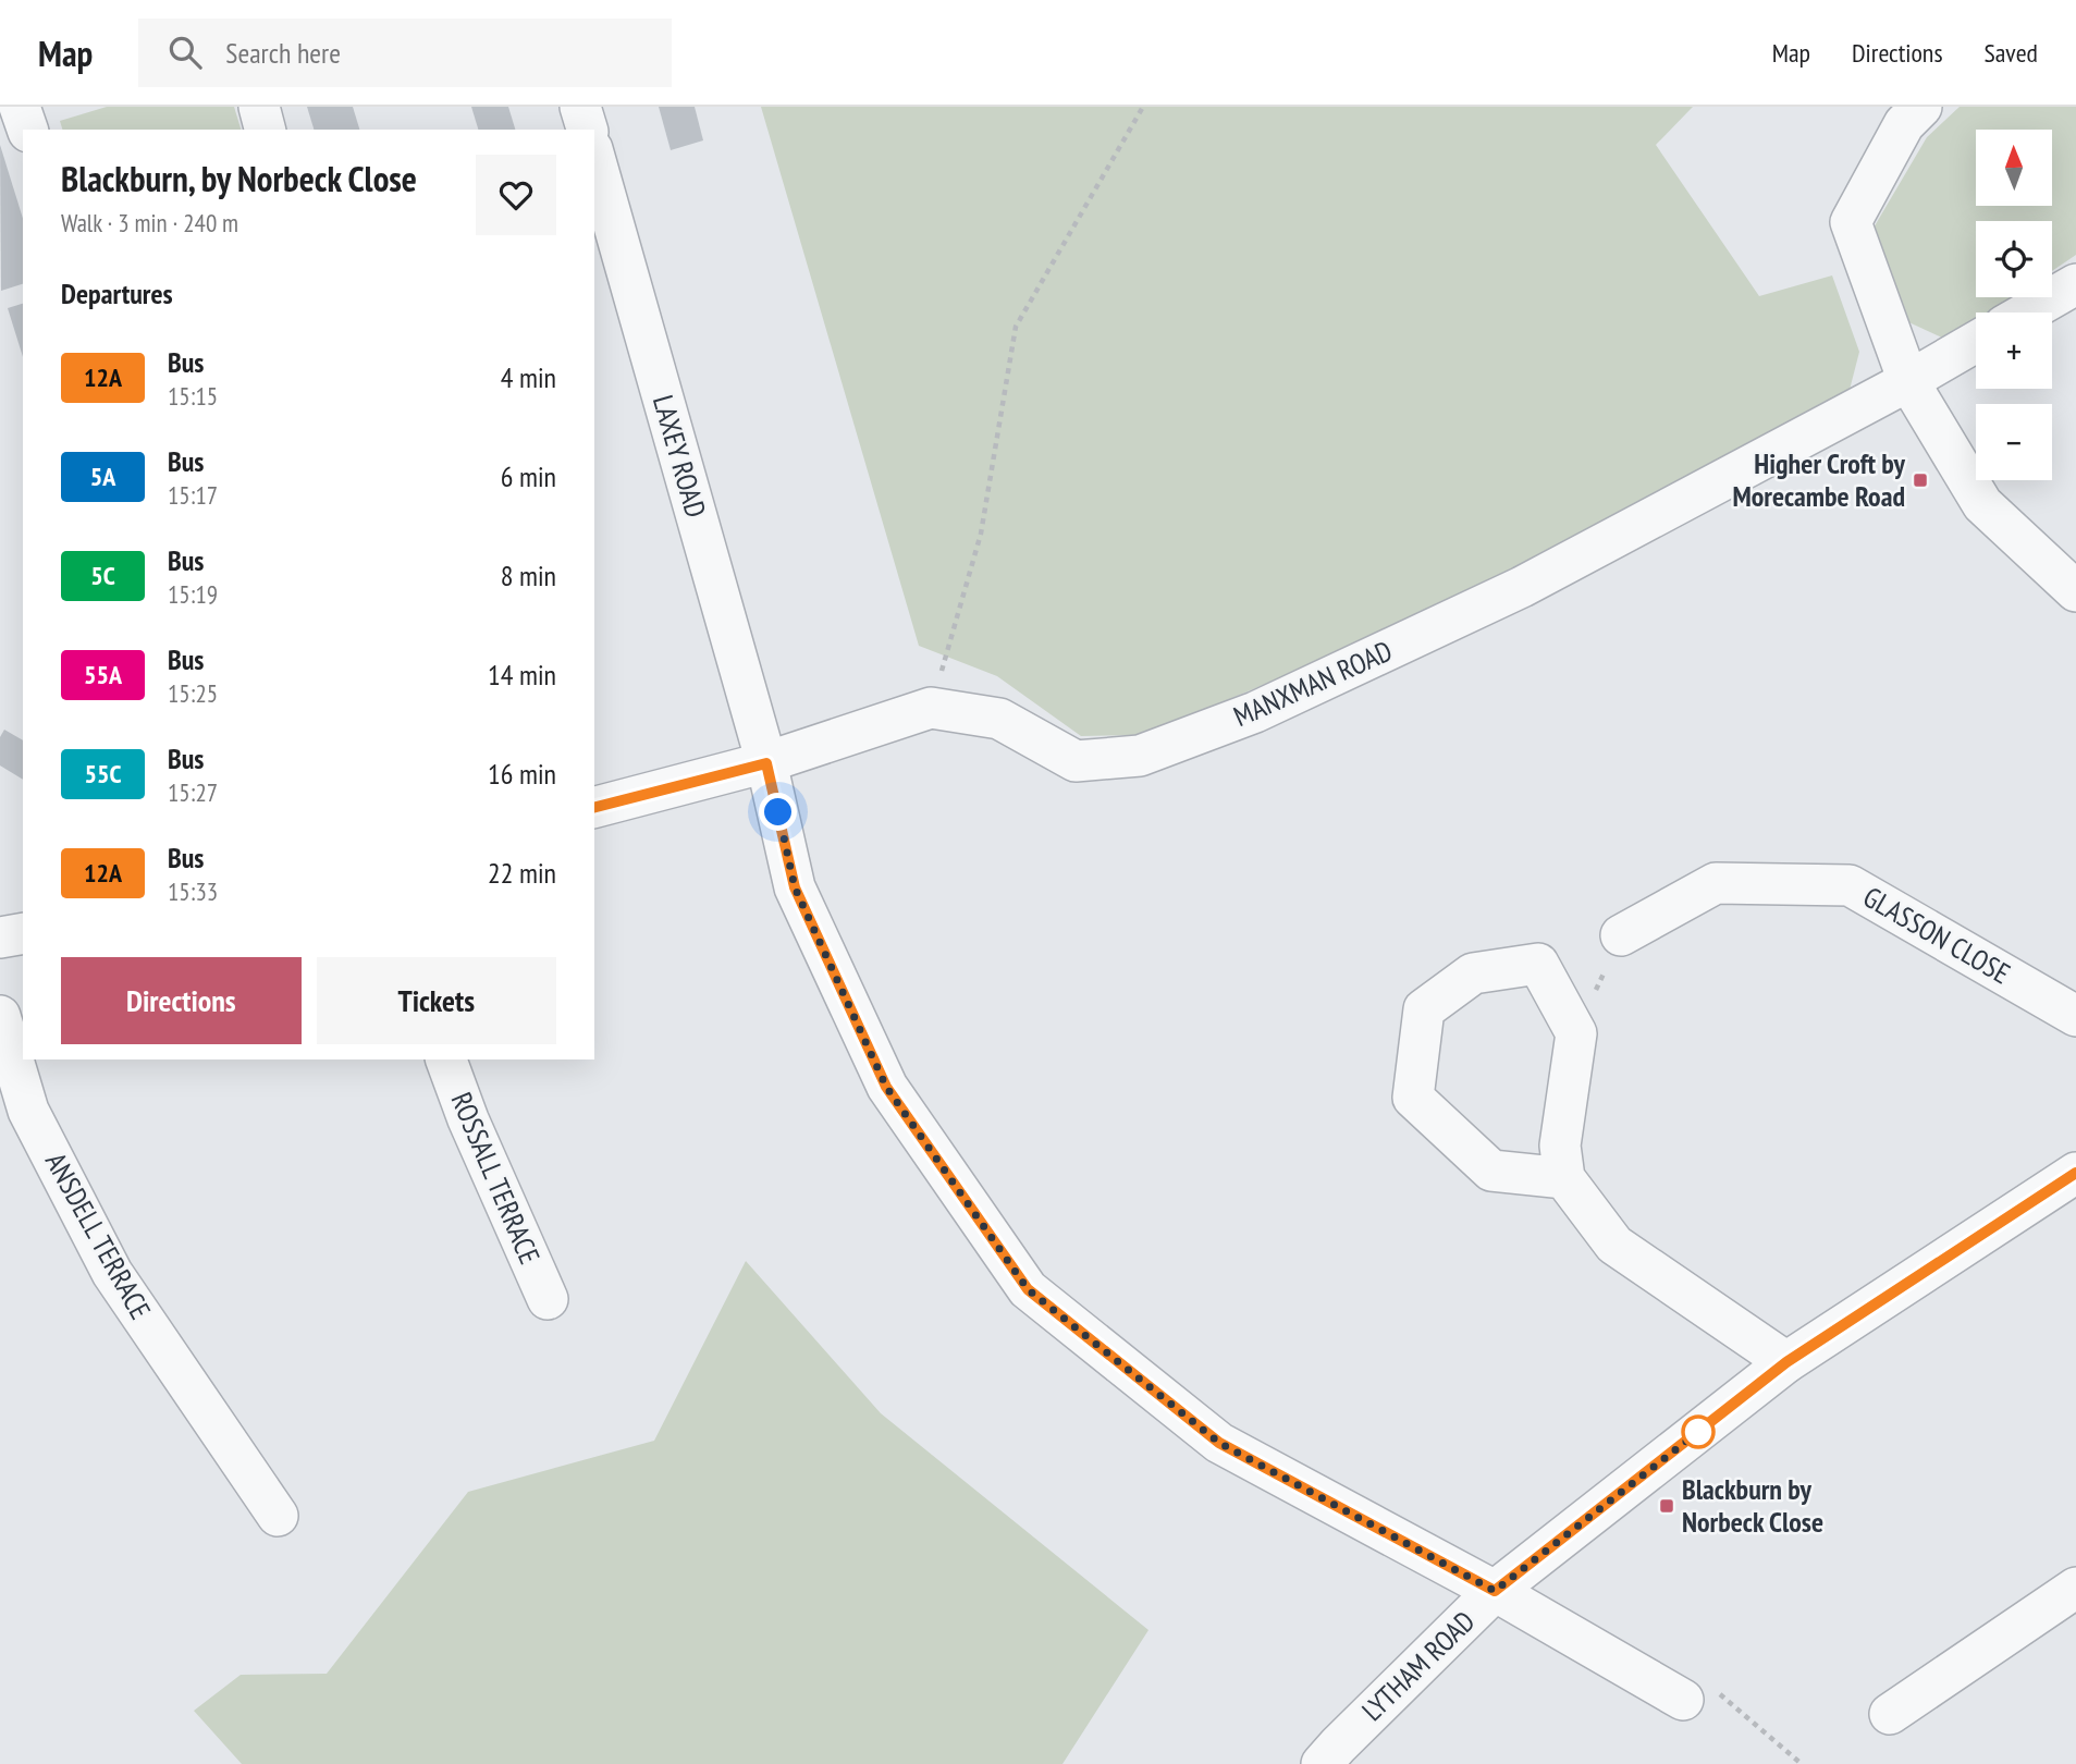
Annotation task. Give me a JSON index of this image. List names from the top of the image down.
{
  "streets": {
    "street": [
      "LAXEY ROAD",
      "MANXMAN ROAD",
      "GLASSON CLOSE",
      "ROSSALL TERRACE",
      "ANSDELL TERRACE",
      "LYTHAM ROAD"
    ]
  },
  "crossings": [
    ["LAXEY ROAD", "MANXMAN ROAD"],
    ["LAXEY ROAD", "LYTHAM ROAD"]
  ],
  "places": {
    "transit": ["Higher Croft by Morecambe Road", "Blackburn by Norbeck Close"]
  },
  "lines": ["bus line 12A"],
  "north": "top",
  "page": {
    "header": "Map",
    "search": "Search here",
    "nav": ["Map", "Directions", "Saved"],
    "map_buttons": ["+", "−"],
    "heading": [
      ["Blackburn, by Norbeck Close", "Walk · 3 min · 240 m"],
      "Departures"
    ],
    "list": [
      {
        "mark": "12A",
        "name": "Bus",
        "note": "15:15",
        "value": "4 min"
      },
      {
        "mark": "5A",
        "name": "Bus",
        "note": "15:17",
        "value": "6 min"
      },
      {
        "mark": "5C",
        "name": "Bus",
        "note": "15:19",
        "value": "8 min"
      },
      {
        "mark": "55A",
        "name": "Bus",
        "note": "15:25",
        "value": "14 min"
      },
      {
        "mark": "55C",
        "name": "Bus",
        "note": "15:27",
        "value": "16 min"
      },
      {
        "mark": "12A",
        "name": "Bus",
        "note": "15:33",
        "value": "22 min"
      }
    ],
    "buttons": ["Directions", "Tickets"]
  }
}
